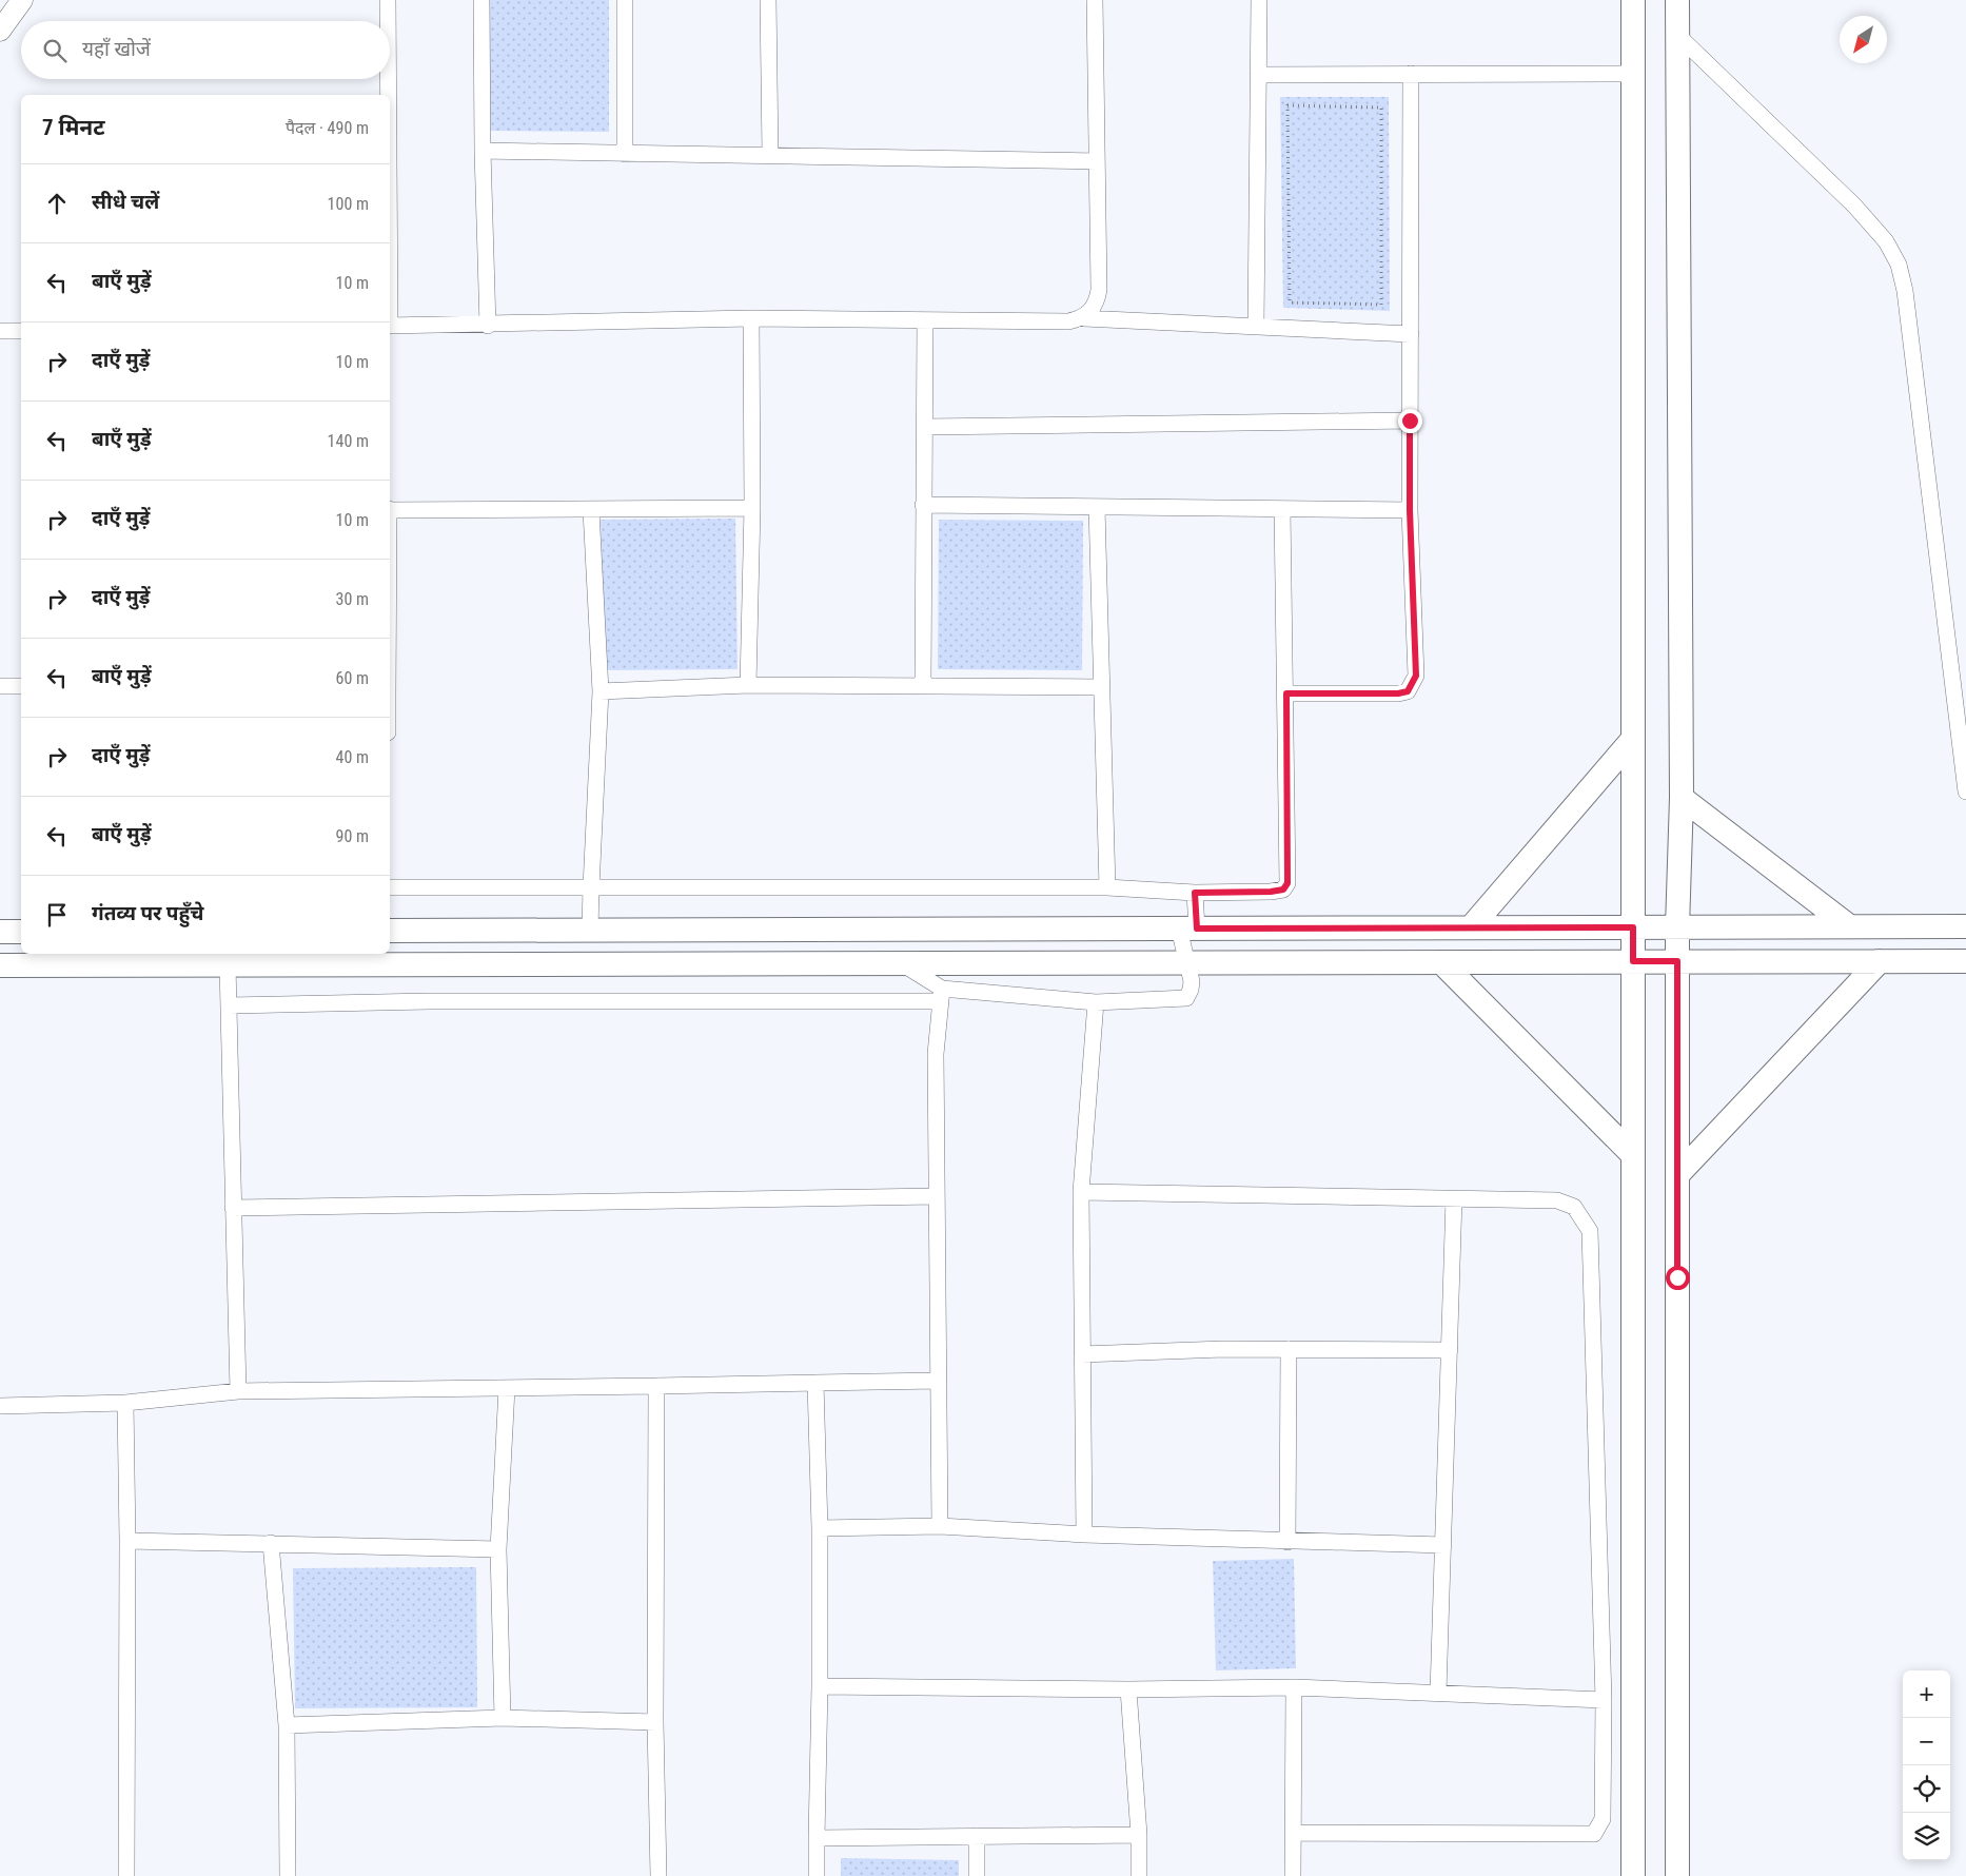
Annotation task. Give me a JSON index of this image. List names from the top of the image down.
{
  "north": "bottom left",
  "page": {
    "search": "यहाँ खोजें",
    "heading": ["7 मिनट", "पैदल · 490 m"],
    "list": [
      ["सीधे चलें", "100 m"],
      ["बाएँ मुड़ें", "10 m"],
      ["दाएँ मुड़ें", "10 m"],
      ["बाएँ मुड़ें", "140 m"],
      ["दाएँ मुड़ें", "10 m"],
      ["दाएँ मुड़ें", "30 m"],
      ["बाएँ मुड़ें", "60 m"],
      ["दाएँ मुड़ें", "40 m"],
      ["बाएँ मुड़ें", "90 m"],
      "गंतव्य पर पहुँचे"
    ],
    "map_buttons": ["+", "−"]
  }
}
